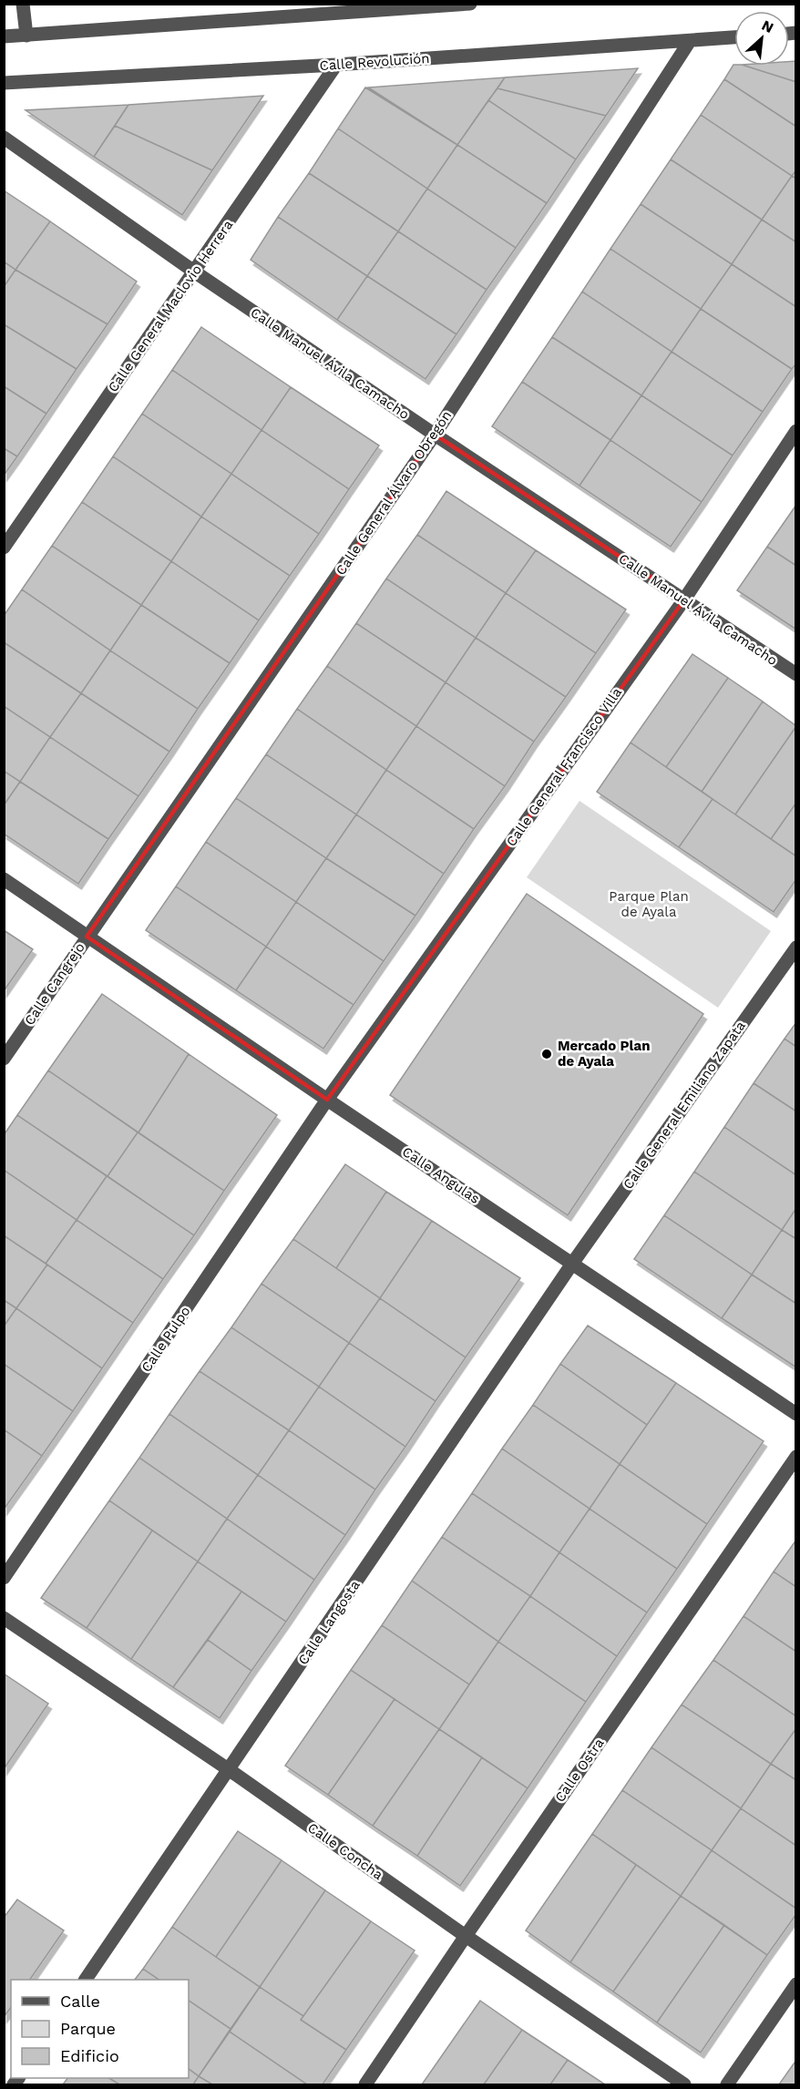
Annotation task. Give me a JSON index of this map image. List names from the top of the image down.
{
  "streets": {
    "street": [
      "Calle Revolución",
      "Calle General Maclovio Herrera",
      "Calle Manuel Ávila Camacho",
      "Calle General Álvaro Obregón",
      "Calle General Francisco Villa",
      "Calle Cangrejo",
      "Calle General Emiliano Zapata",
      "Calle Angulas",
      "Calle Pulpo",
      "Calle Langosta",
      "Calle Ostra",
      "Calle Concha"
    ]
  },
  "crossings": [
    ["Calle Revolución", "Calle General Maclovio Herrera"],
    ["Calle Revolución", "Calle General Álvaro Obregón"],
    ["Calle General Maclovio Herrera", "Calle Manuel Ávila Camacho"],
    ["Calle Manuel Ávila Camacho", "Calle General Álvaro Obregón"],
    ["Calle Manuel Ávila Camacho", "Calle General Francisco Villa"],
    ["Calle General Álvaro Obregón", "Calle Cangrejo"],
    ["Calle General Álvaro Obregón", "Calle Angulas"],
    ["Calle General Francisco Villa", "Calle Angulas"],
    ["Calle General Francisco Villa", "Calle Pulpo"],
    ["Calle Cangrejo", "Calle Angulas"],
    ["Calle General Emiliano Zapata", "Calle Angulas"],
    ["Calle General Emiliano Zapata", "Calle Langosta"],
    ["Calle Angulas", "Calle Pulpo"],
    ["Calle Angulas", "Calle Langosta"],
    ["Calle Langosta", "Calle Concha"],
    ["Calle Ostra", "Calle Concha"]
  ],
  "parks": ["Parque Plan de Ayala"],
  "places": ["Mercado Plan de Ayala"],
  "legend": ["Calle", "Parque", "Edificio"],
  "north": "top right"
}
